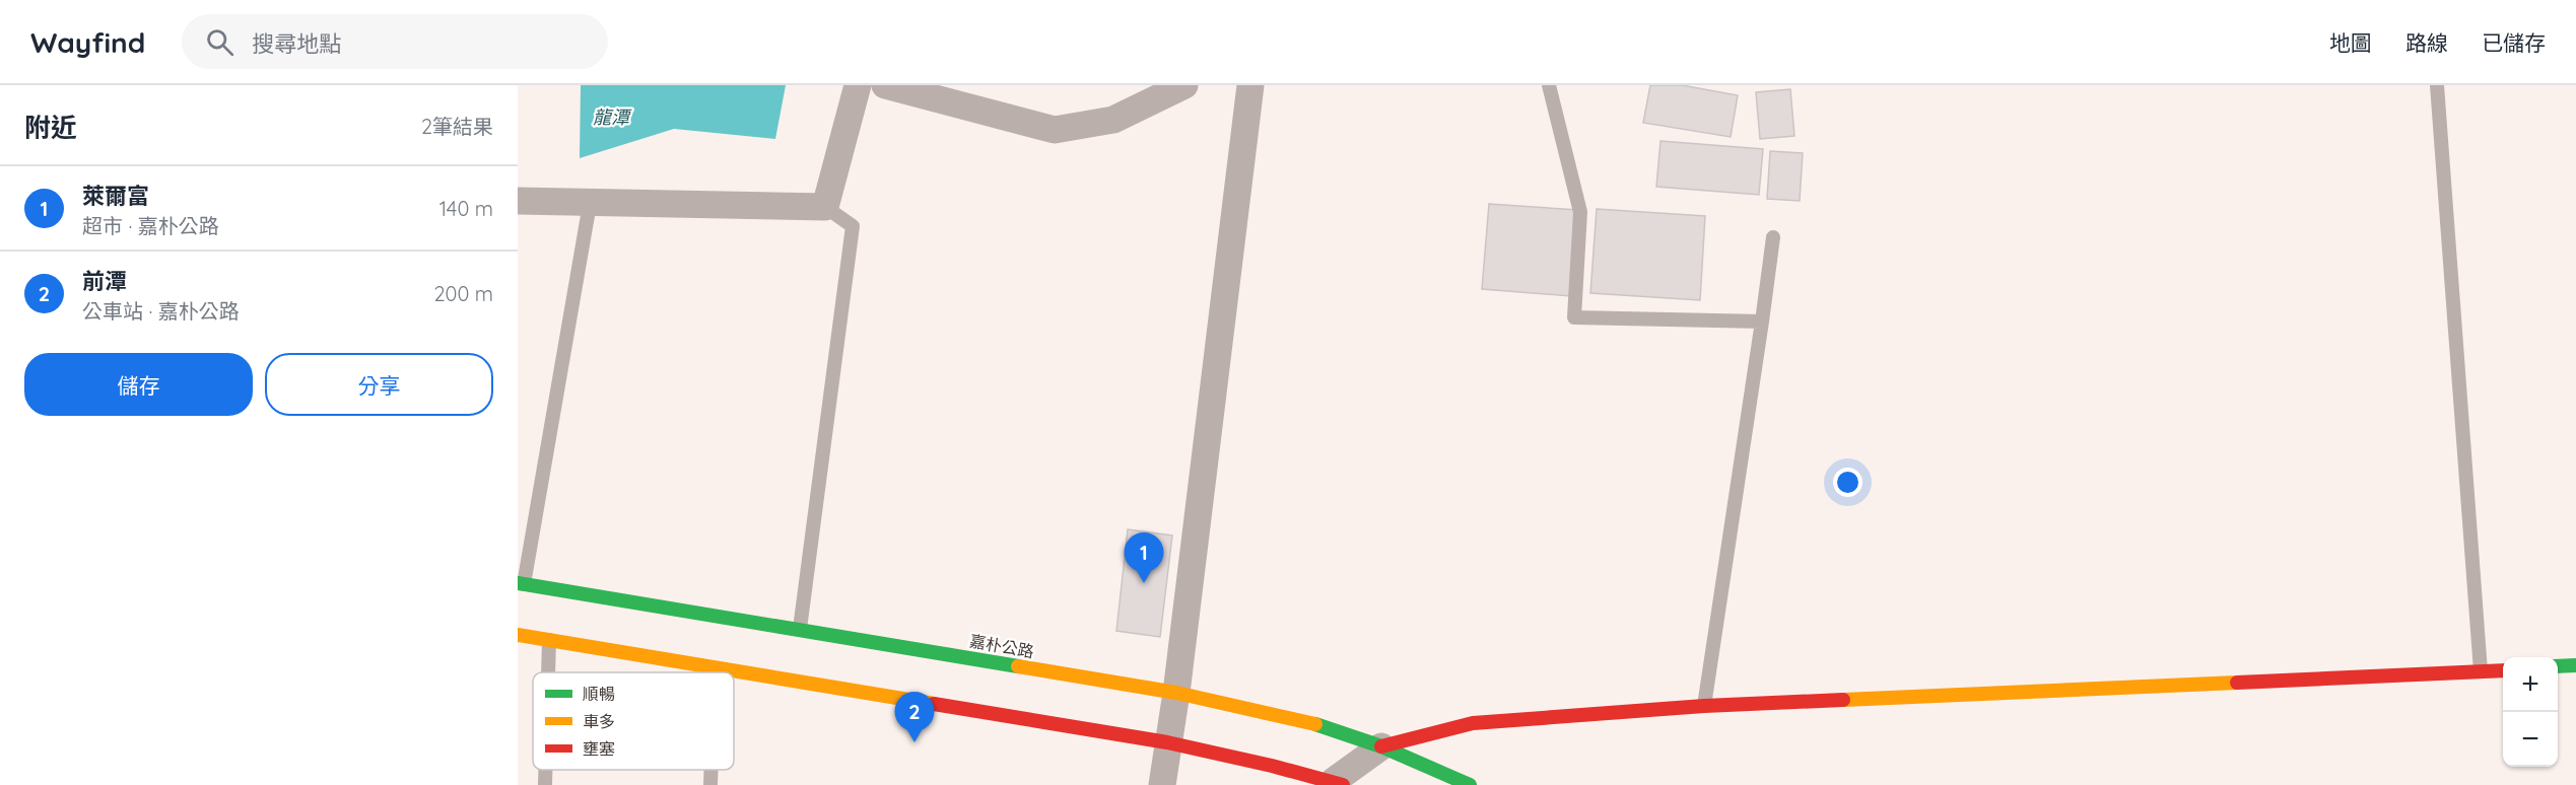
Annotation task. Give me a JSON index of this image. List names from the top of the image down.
{
  "streets": {
    "main road": ["嘉朴公路"]
  },
  "water": ["龍潭"],
  "legend": ["順暢", "車多", "壅塞"],
  "page": {
    "header": "Wayfind",
    "search": "搜尋地點",
    "nav": ["地圖", "路線", "已儲存"],
    "heading": ["附近", "2筆結果"],
    "list": [
      {
        "mark": "1",
        "name": "萊爾富",
        "note": "超市 · 嘉朴公路",
        "value": "140 m"
      },
      {
        "mark": "2",
        "name": "前潭",
        "note": "公車站 · 嘉朴公路",
        "value": "200 m"
      }
    ],
    "buttons": ["儲存", "分享"],
    "pins": ["1", "2"],
    "map_buttons": ["+", "−"]
  }
}
